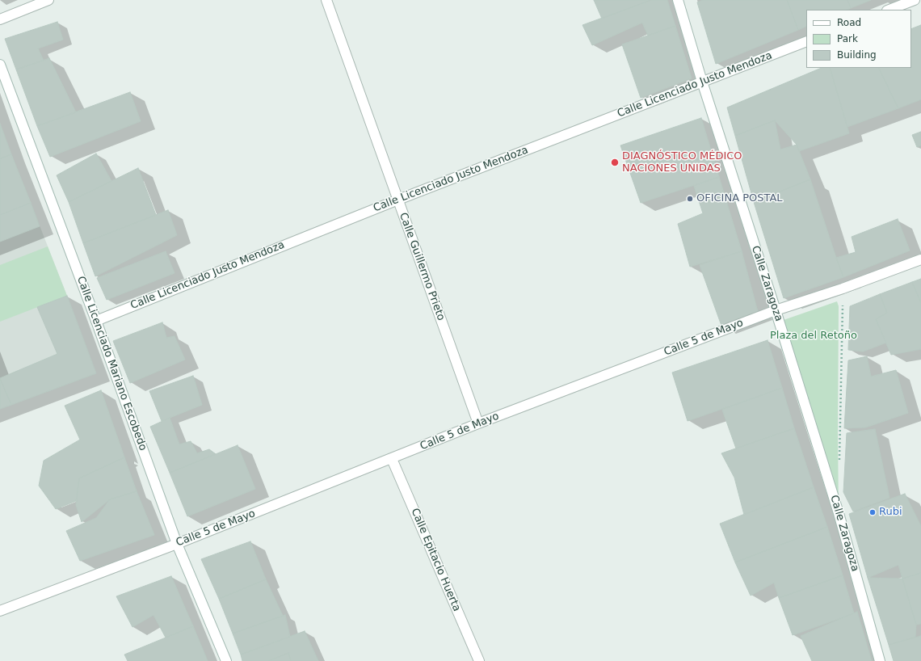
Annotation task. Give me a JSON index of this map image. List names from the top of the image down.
{
  "streets": {
    "street": [
      "Calle Licenciado Justo Mendoza",
      "Calle Guillermo Prieto",
      "Calle Zaragoza",
      "Calle 5 de Mayo",
      "Calle Licenciado Mariano Escobedo",
      "Calle Epitacio Huerta"
    ]
  },
  "crossings": [
    ["Calle Licenciado Justo Mendoza", "Calle Guillermo Prieto"],
    ["Calle Licenciado Justo Mendoza", "Calle Zaragoza"],
    ["Calle Licenciado Justo Mendoza", "Calle Licenciado Mariano Escobedo"],
    ["Calle Guillermo Prieto", "Calle 5 de Mayo"],
    ["Calle Zaragoza", "Calle 5 de Mayo"],
    ["Calle 5 de Mayo", "Calle Licenciado Mariano Escobedo"],
    ["Calle 5 de Mayo", "Calle Epitacio Huerta"]
  ],
  "parks": ["Plaza del Retoño"],
  "places": ["DIAGNÓSTICO MÉDICO NACIONES UNIDAS", "OFICINA POSTAL", "Rubi"],
  "legend": ["Road", "Park", "Building"]
}
